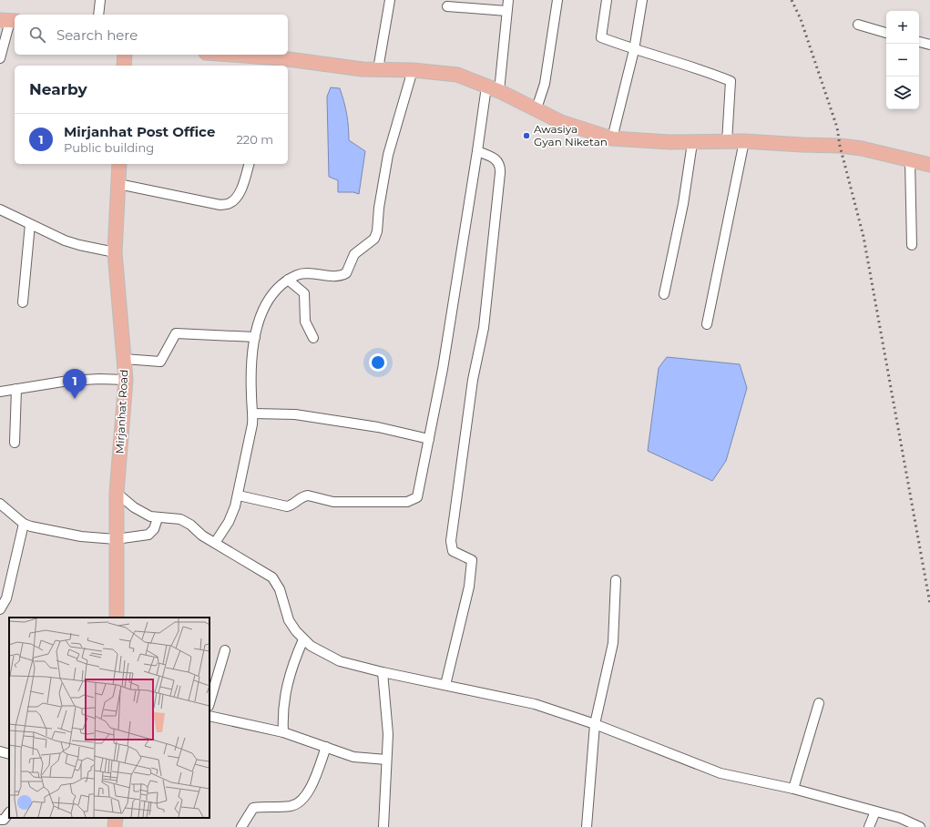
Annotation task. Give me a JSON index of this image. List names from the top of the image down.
{
  "streets": {
    "main road": ["Mirjanhat Road"]
  },
  "places": ["Awasiya Gyan Niketan"],
  "page": {
    "map_buttons": ["+", "−"],
    "search": "Search here",
    "heading": "Nearby",
    "list": [
      {
        "mark": "1",
        "name": "Mirjanhat Post Office",
        "note": "Public building",
        "value": "220 m"
      }
    ],
    "pins": "1"
  }
}
